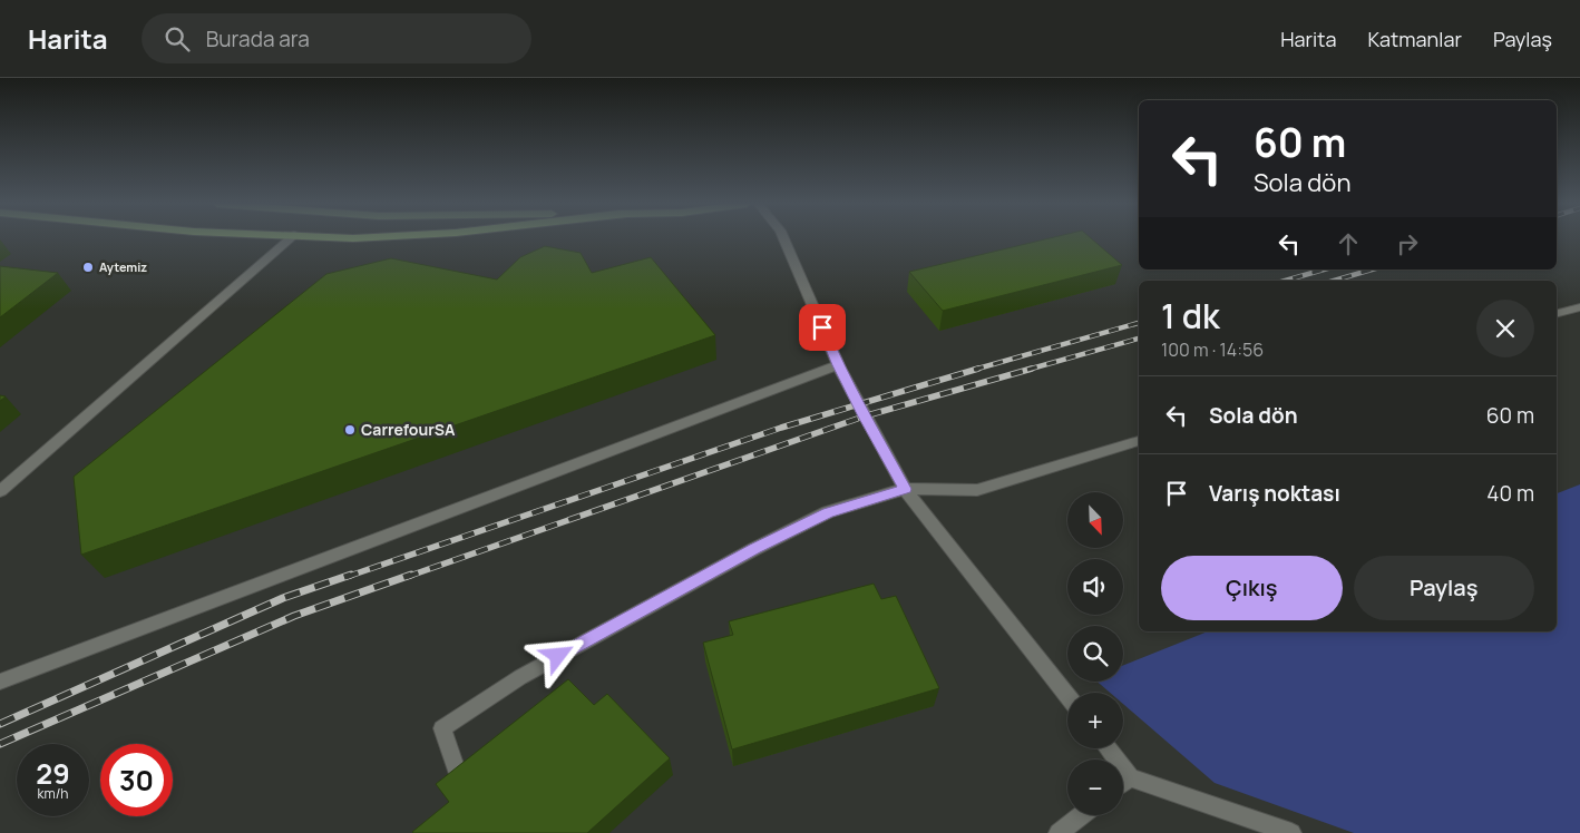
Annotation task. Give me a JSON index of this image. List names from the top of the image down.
{
  "places": ["Aytemiz", "CarrefourSA"],
  "north": "bottom right",
  "page": {
    "header": "Harita",
    "search": "Burada ara",
    "nav": ["Harita", "Katmanlar", "Paylaş"],
    "turn": ["60 m", "Sola dön"],
    "heading": ["1 dk", "100 m · 14:56"],
    "list": [
      {
        "name": "Sola dön",
        "value": "60 m"
      },
      {
        "name": "Varış noktası",
        "value": "40 m"
      }
    ],
    "map_buttons": ["+", "−"],
    "buttons": ["Çıkış", "Paylaş"],
    "speed": "29 km/h",
    "limit": "30"
  }
}
